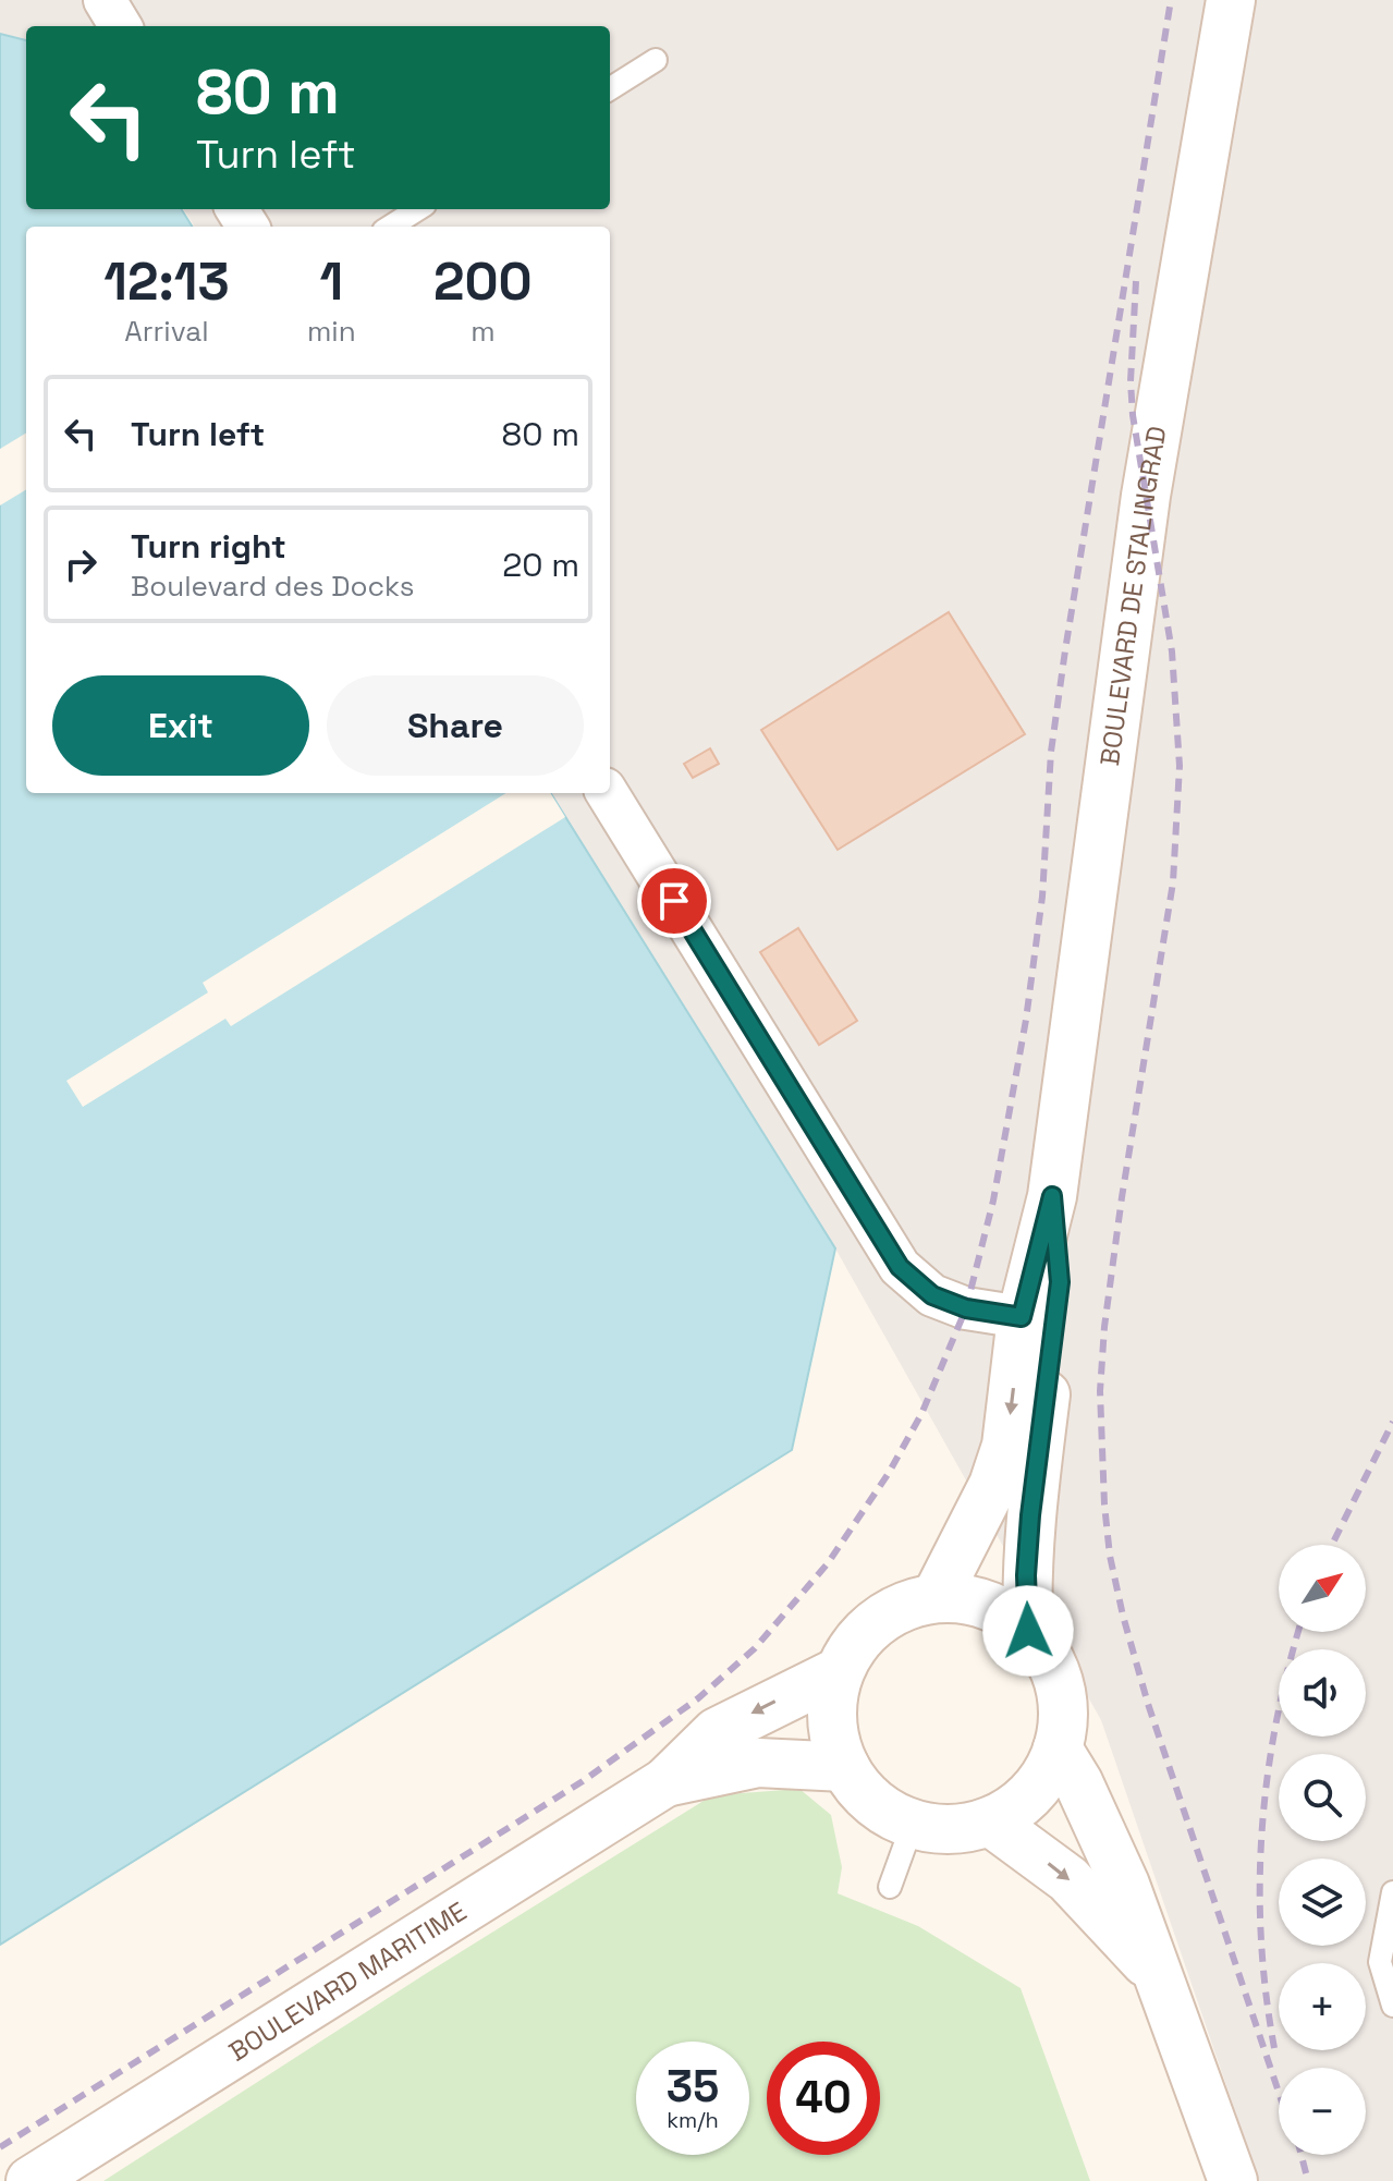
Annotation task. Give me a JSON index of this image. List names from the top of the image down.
{
  "streets": {
    "street": ["BOULEVARD DE STALINGRAD", "BOULEVARD MARITIME"]
  },
  "crossings": [
    ["BOULEVARD DE STALINGRAD", "BOULEVARD MARITIME"]
  ],
  "north": "top right",
  "page": {
    "turn": ["80 m", "Turn left"],
    "eta": [
      "12:13",
      "Arrival",
      "1",
      "min",
      "200",
      "m"
    ],
    "list": [
      {
        "name": "Turn left",
        "value": "80 m"
      },
      {
        "name": "Turn right",
        "note": "Boulevard des Docks",
        "value": "20 m"
      }
    ],
    "buttons": ["Exit", "Share"],
    "map_buttons": ["+", "−"],
    "speed": "35 km/h",
    "limit": "40"
  }
}
